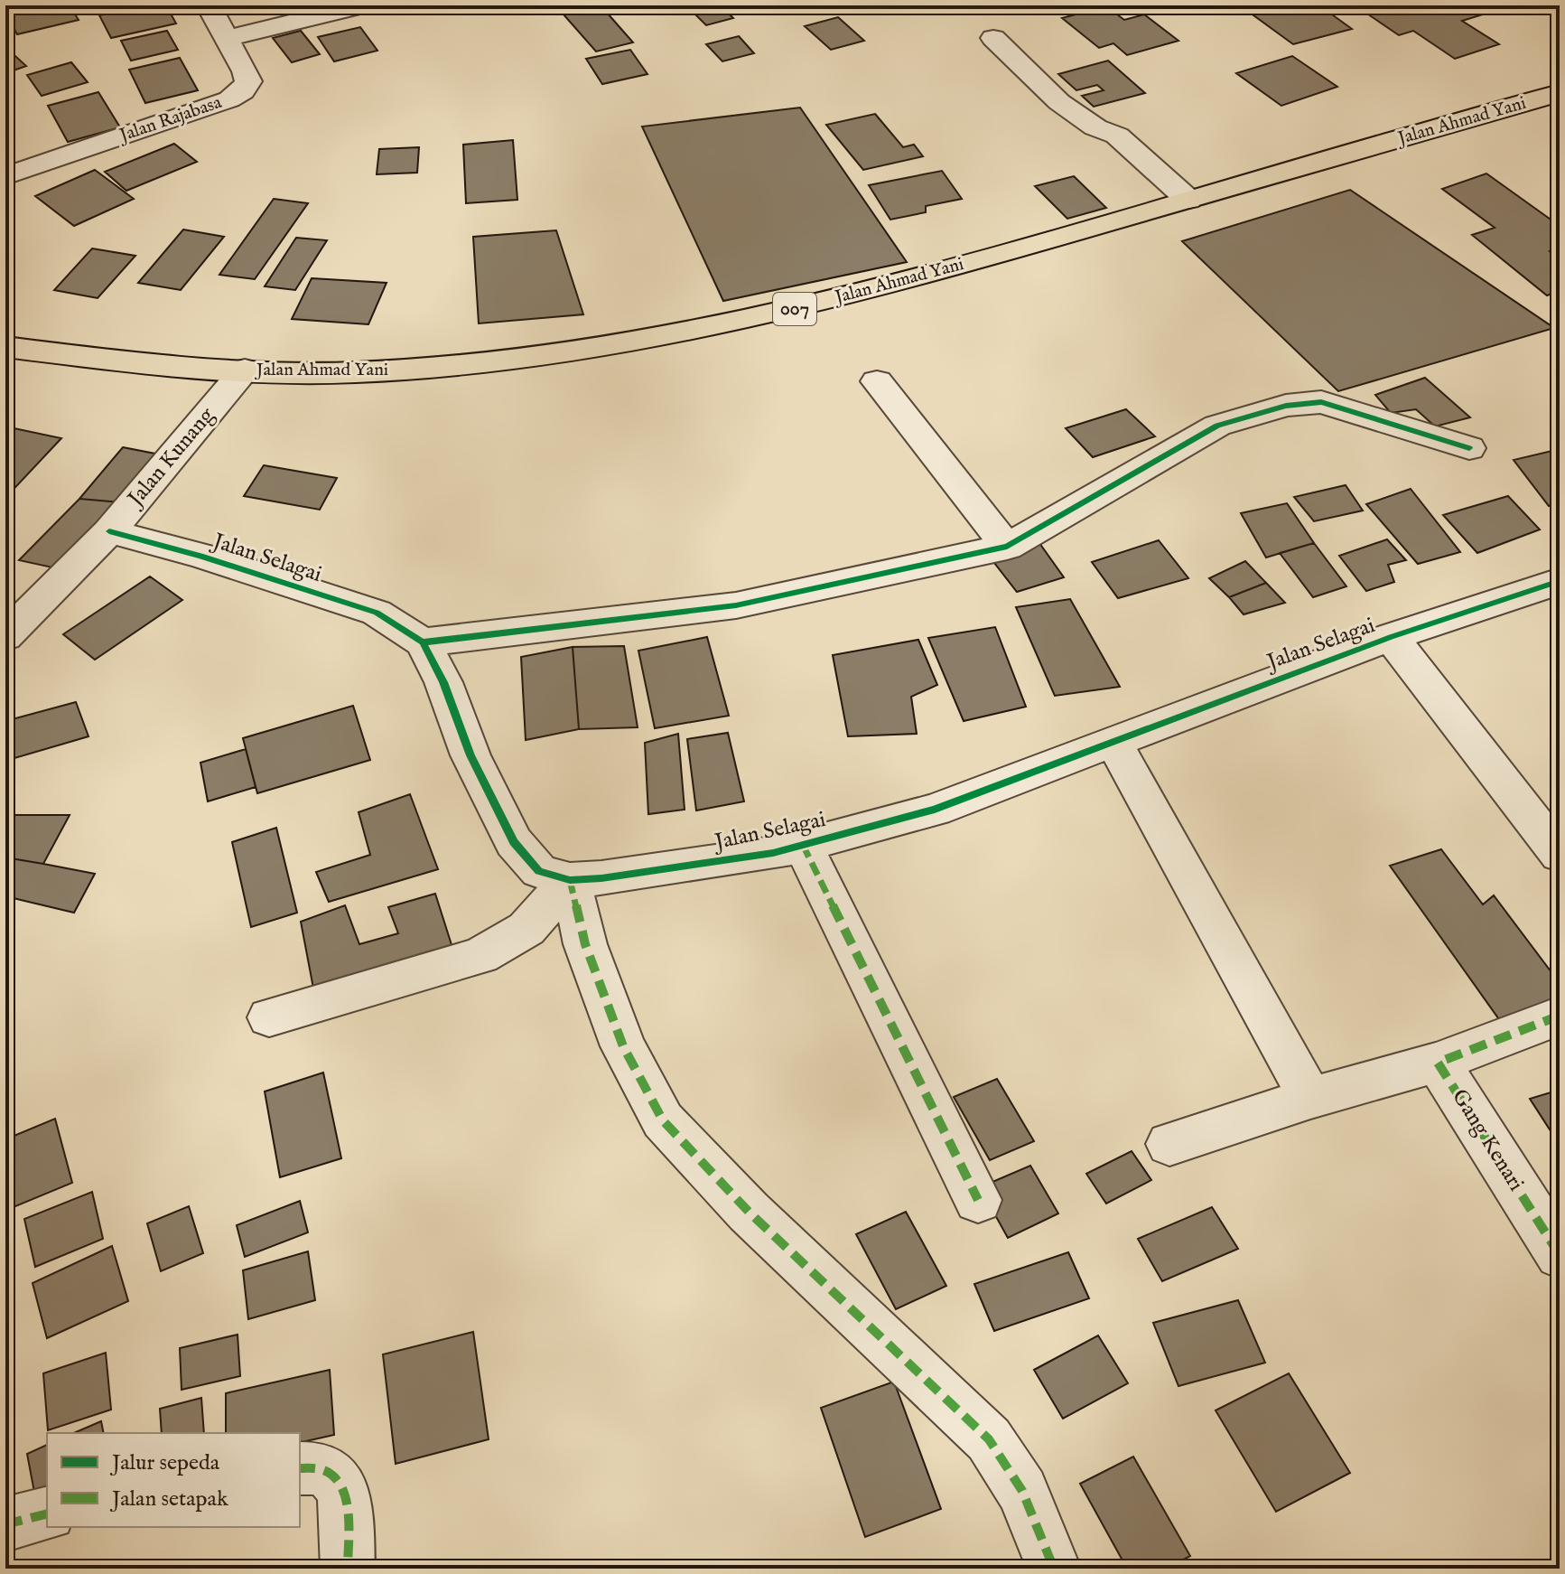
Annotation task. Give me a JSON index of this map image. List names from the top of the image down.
{
  "streets": {
    "main road": ["Jalan Ahmad Yani", "007"],
    "street": [
      "Jalan Rajabasa",
      "Jalan Kunang",
      "Jalan Selagai",
      "Gang Kenari"
    ]
  },
  "crossings": [
    ["Jalan Ahmad Yani", "Jalan Kunang"],
    ["Jalan Kunang", "Jalan Selagai"]
  ],
  "legend": ["Jalur sepeda", "Jalan setapak"]
}
